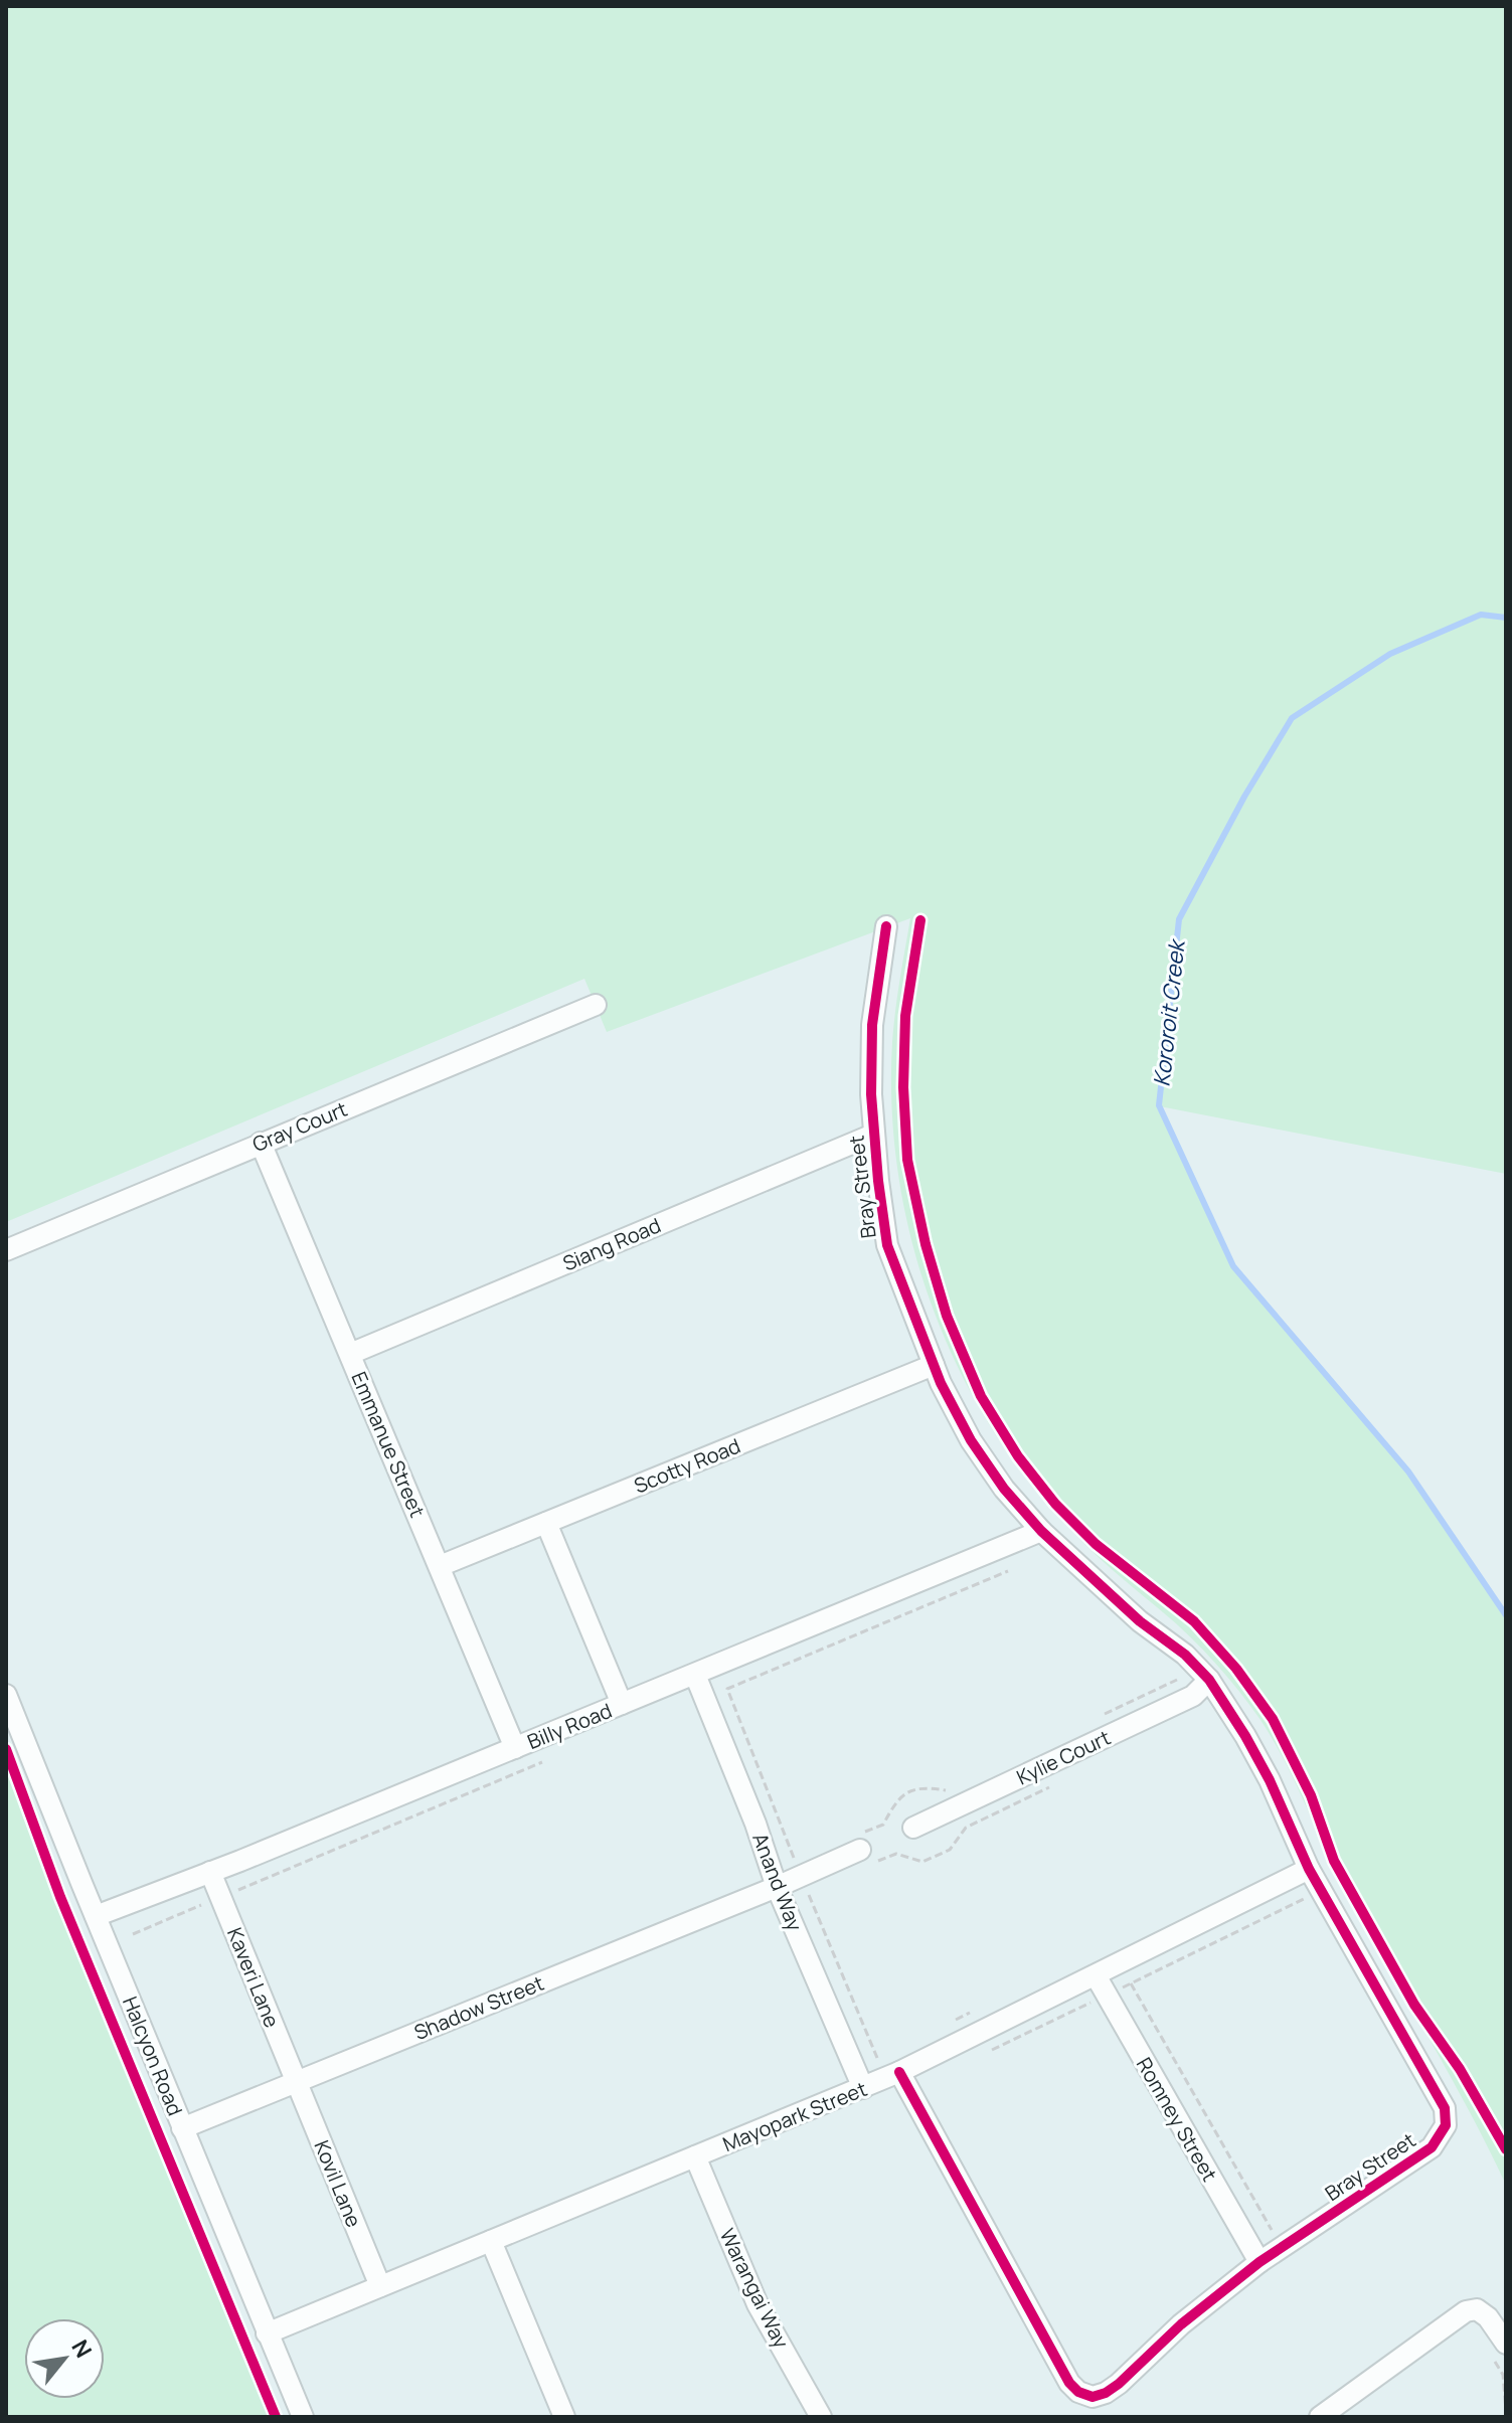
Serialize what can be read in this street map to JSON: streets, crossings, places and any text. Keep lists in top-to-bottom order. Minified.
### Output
{"streets":{"street":["Gray Court","Bray Street","Siang Road","Emmanue Street","Scotty Road","Billy Road","Kylie Court","Anand Way","Kaveri Lane","Shadow Street","Halcyon Road","Mayopark Street","Romney Street","Kovil Lane","Warangai Way"]},"crossings":[["Gray Court","Emmanue Street"],["Bray Street","Siang Road"],["Bray Street","Scotty Road"],["Bray Street","Billy Road"],["Bray Street","Kylie Court"],["Bray Street","Mayopark Street"],["Bray Street","Romney Street"],["Siang Road","Emmanue Street"],["Emmanue Street","Scotty Road"],["Emmanue Street","Billy Road"],["Billy Road","Anand Way"],["Billy Road","Kaveri Lane"],["Billy Road","Halcyon Road"],["Anand Way","Shadow Street"],["Anand Way","Mayopark Street"],["Kaveri Lane","Shadow Street"],["Kaveri Lane","Kovil Lane"],["Shadow Street","Halcyon Road"],["Shadow Street","Kovil Lane"],["Halcyon Road","Mayopark Street"],["Mayopark Street","Romney Street"],["Mayopark Street","Kovil Lane"],["Mayopark Street","Warangai Way"]],"water":["Kororoit Creek"],"north":"top right"}
